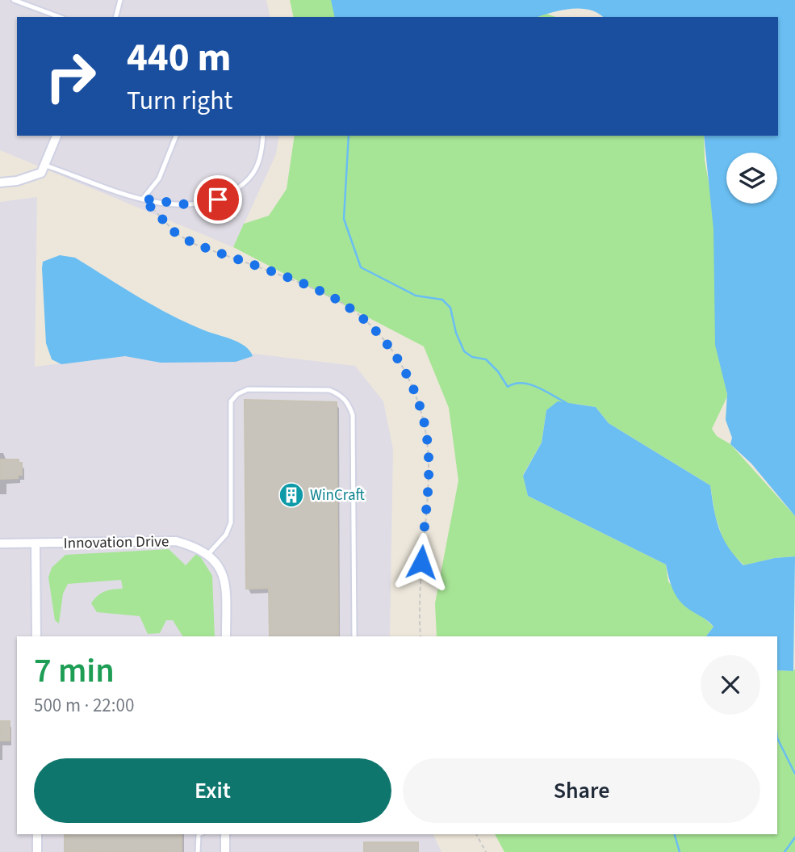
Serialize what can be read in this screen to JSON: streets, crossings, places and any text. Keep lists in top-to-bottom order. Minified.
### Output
{"streets":{"street":["Innovation Drive"]},"places":{"building":["WinCraft"]},"page":{"turn":["440 m","Turn right"],"heading":["7 min","500 m · 22:00"],"buttons":["Exit","Share"]}}
